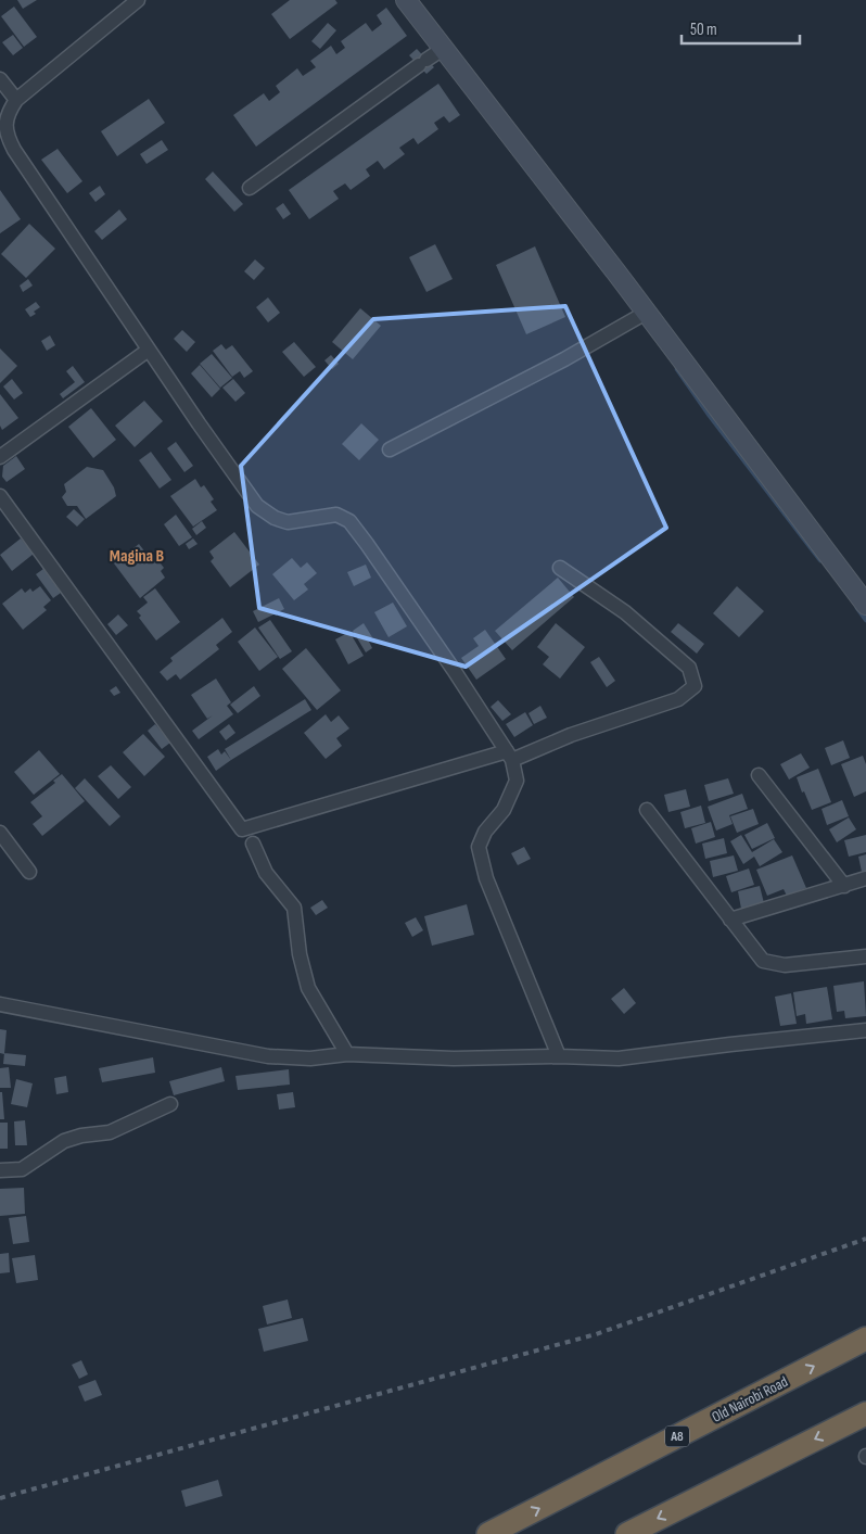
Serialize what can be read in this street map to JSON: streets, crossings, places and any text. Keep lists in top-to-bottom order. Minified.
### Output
{"streets":{"highway":["Old Nairobi Road","A8"]},"districts":["Magina B"],"scale_bar":"50 m"}
